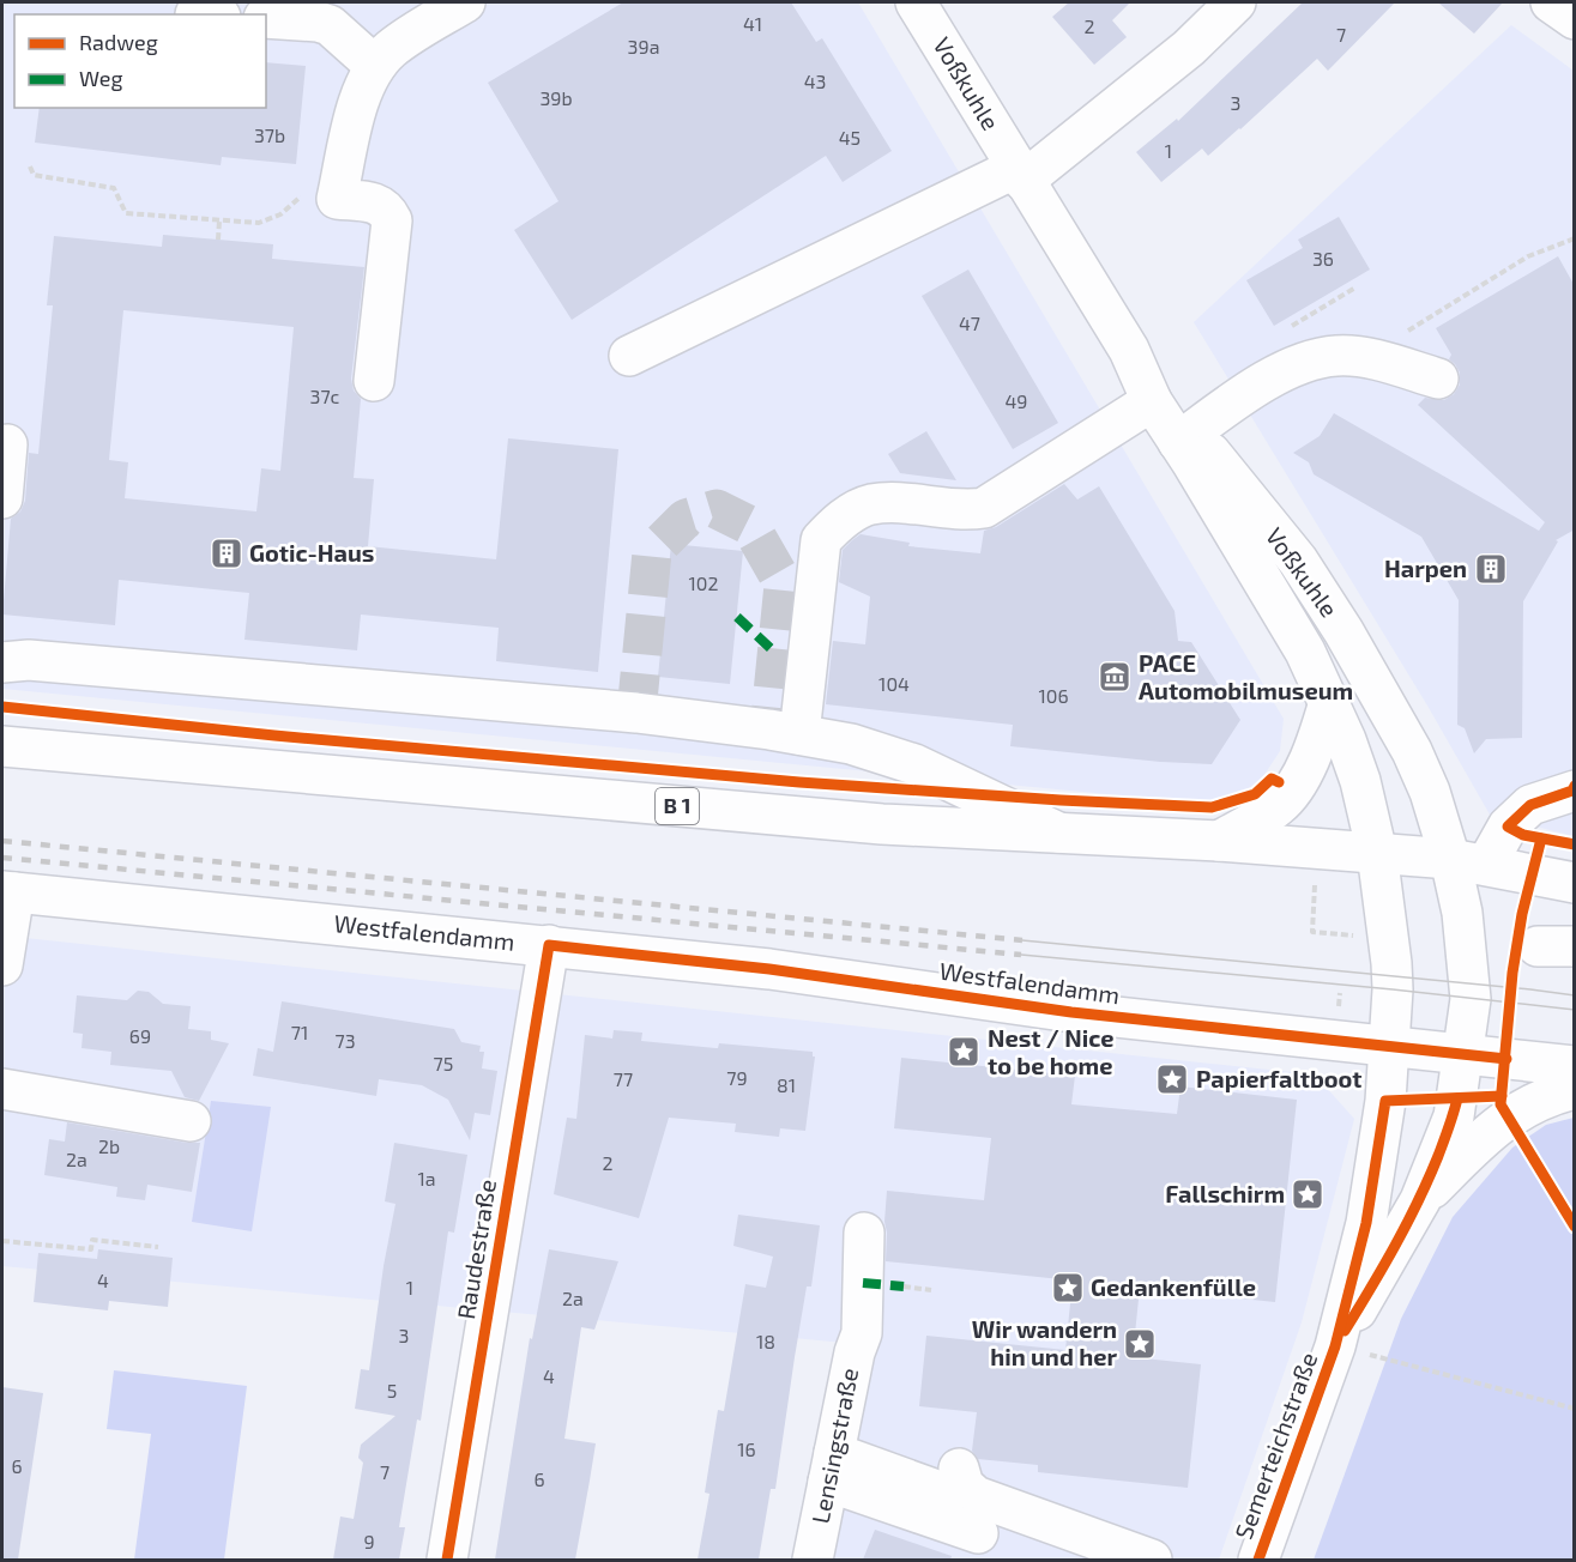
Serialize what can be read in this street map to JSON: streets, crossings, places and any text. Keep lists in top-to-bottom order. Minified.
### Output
{"streets":{"main road":["Voßkuhle","B 1","Westfalendamm","Raudestraße","Lensingstraße","Semerteichstraße"]},"crossings":[["Voßkuhle","B 1"],["Voßkuhle","Semerteichstraße"],["B 1","Semerteichstraße"],["Westfalendamm","Raudestraße"],["Westfalendamm","Semerteichstraße"]],"places":{"building":["Gotic-Haus","Harpen"],"museum":["PACE Automobilmuseum"],"place":["Nest / Nice to be home","Papierfaltboot","Fallschirm","Gedankenfülle","Wir wandern hin und her"]},"house_numbers":["41","2","7","39a","43","39b","3","37b","45","1","36","47","37c","49","102","104","106","71","69","73","75","79","77","81","2b","2a","2","1a","4","1","2a","3","18","4","5","16","6","7","6","9"],"legend":["Radweg","Weg"]}
